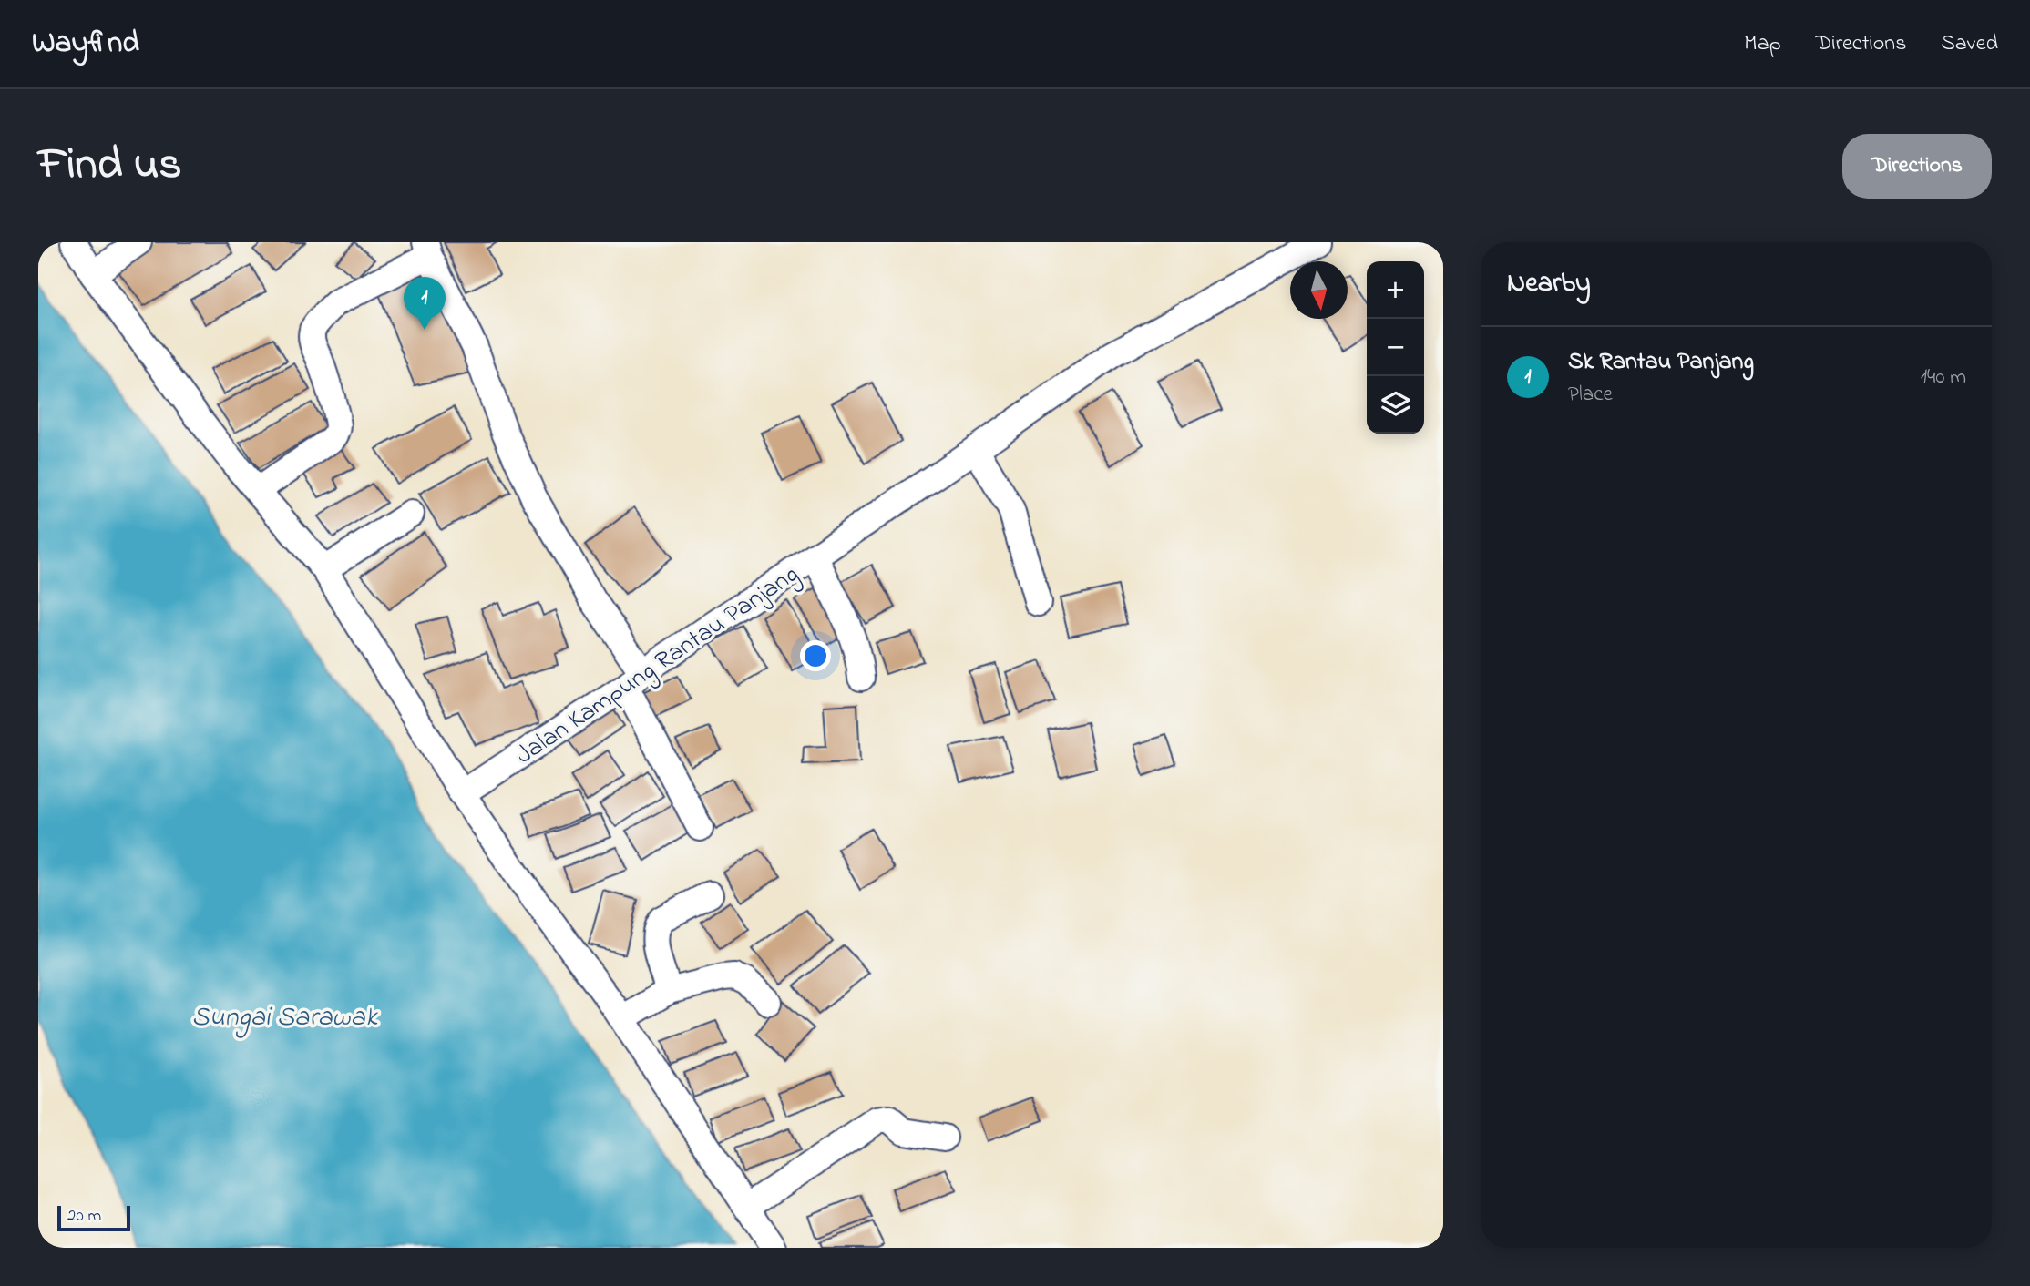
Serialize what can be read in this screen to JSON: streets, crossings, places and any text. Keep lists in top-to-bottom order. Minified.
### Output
{"streets":{"street":["Jalan Kampung Rantau Panjang"]},"water":["Sungai Sarawak"],"scale_bar":"20 m","north":"bottom","page":{"header":"Wayfind","nav":["Map","Directions","Saved"],"title":"Find us","buttons":"Directions","heading":"Nearby","map_buttons":["+","−"],"pins":"1","list":[{"mark":"1","name":"Sk Rantau Panjang","note":"Place","value":"140 m"}],"scale":"20 m"}}
